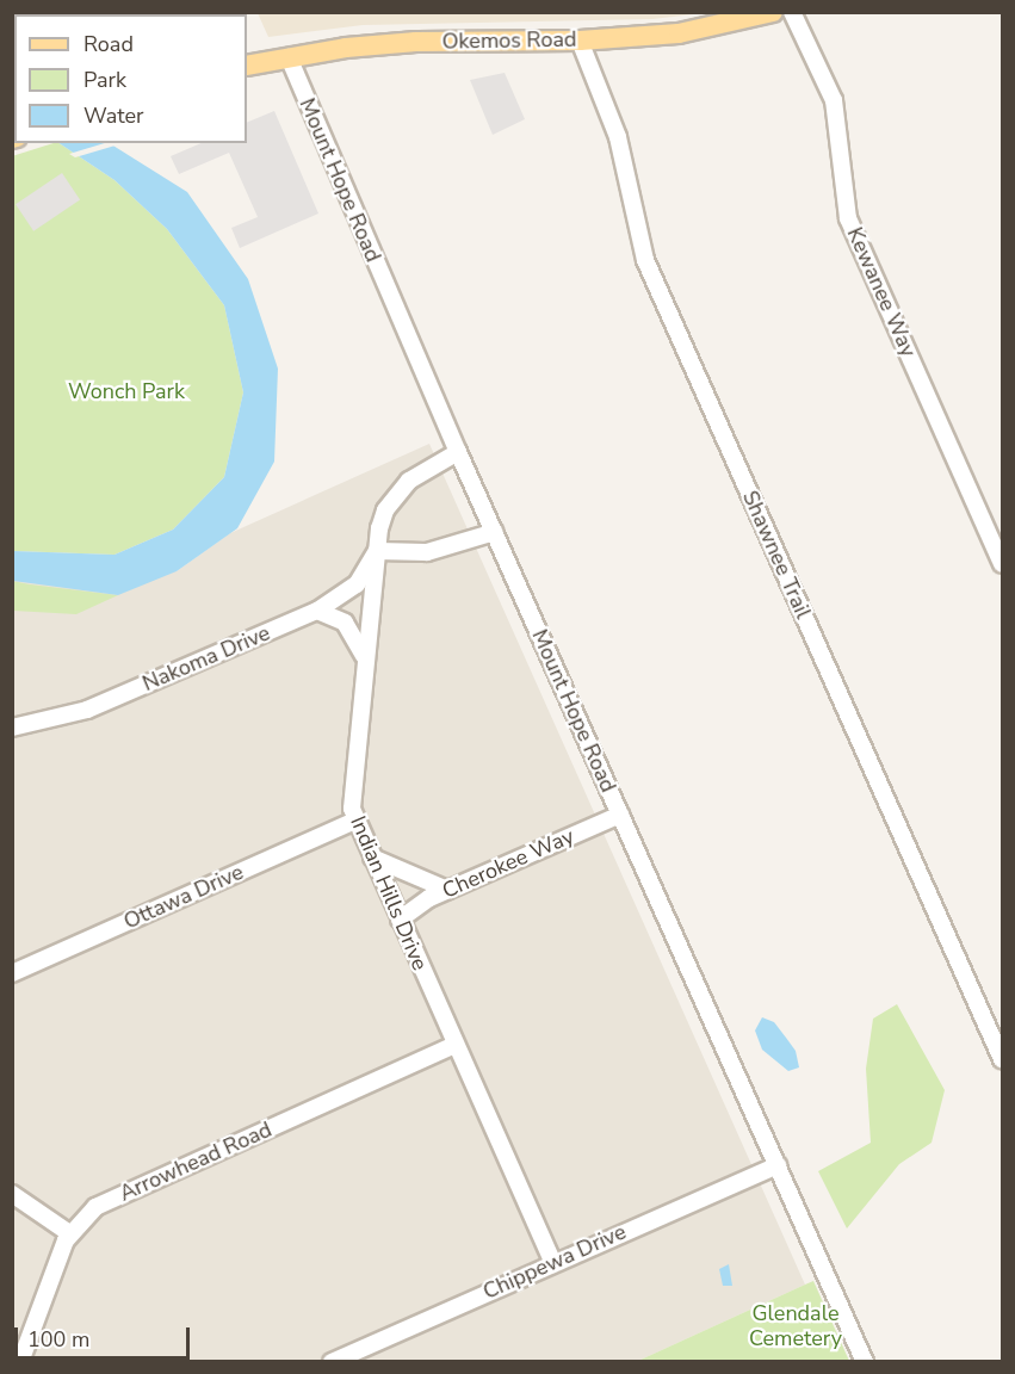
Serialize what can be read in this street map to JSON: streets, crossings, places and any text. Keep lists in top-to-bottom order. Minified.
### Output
{"streets":{"main road":["Okemos Road"],"street":["Mount Hope Road","Kewanee Way","Shawnee Trail","Nakoma Drive","Cherokee Way","Indian Hills Drive","Ottawa Drive","Arrowhead Road","Chippewa Drive"]},"crossings":[["Okemos Road","Mount Hope Road"],["Okemos Road","Shawnee Trail"],["Mount Hope Road","Cherokee Way"],["Mount Hope Road","Indian Hills Drive"],["Mount Hope Road","Chippewa Drive"],["Nakoma Drive","Indian Hills Drive"],["Cherokee Way","Indian Hills Drive"],["Indian Hills Drive","Ottawa Drive"],["Indian Hills Drive","Arrowhead Road"],["Indian Hills Drive","Chippewa Drive"]],"parks":["Wonch Park","Glendale Cemetery"],"legend":["Road","Park","Water"],"scale_bar":"100 m"}
